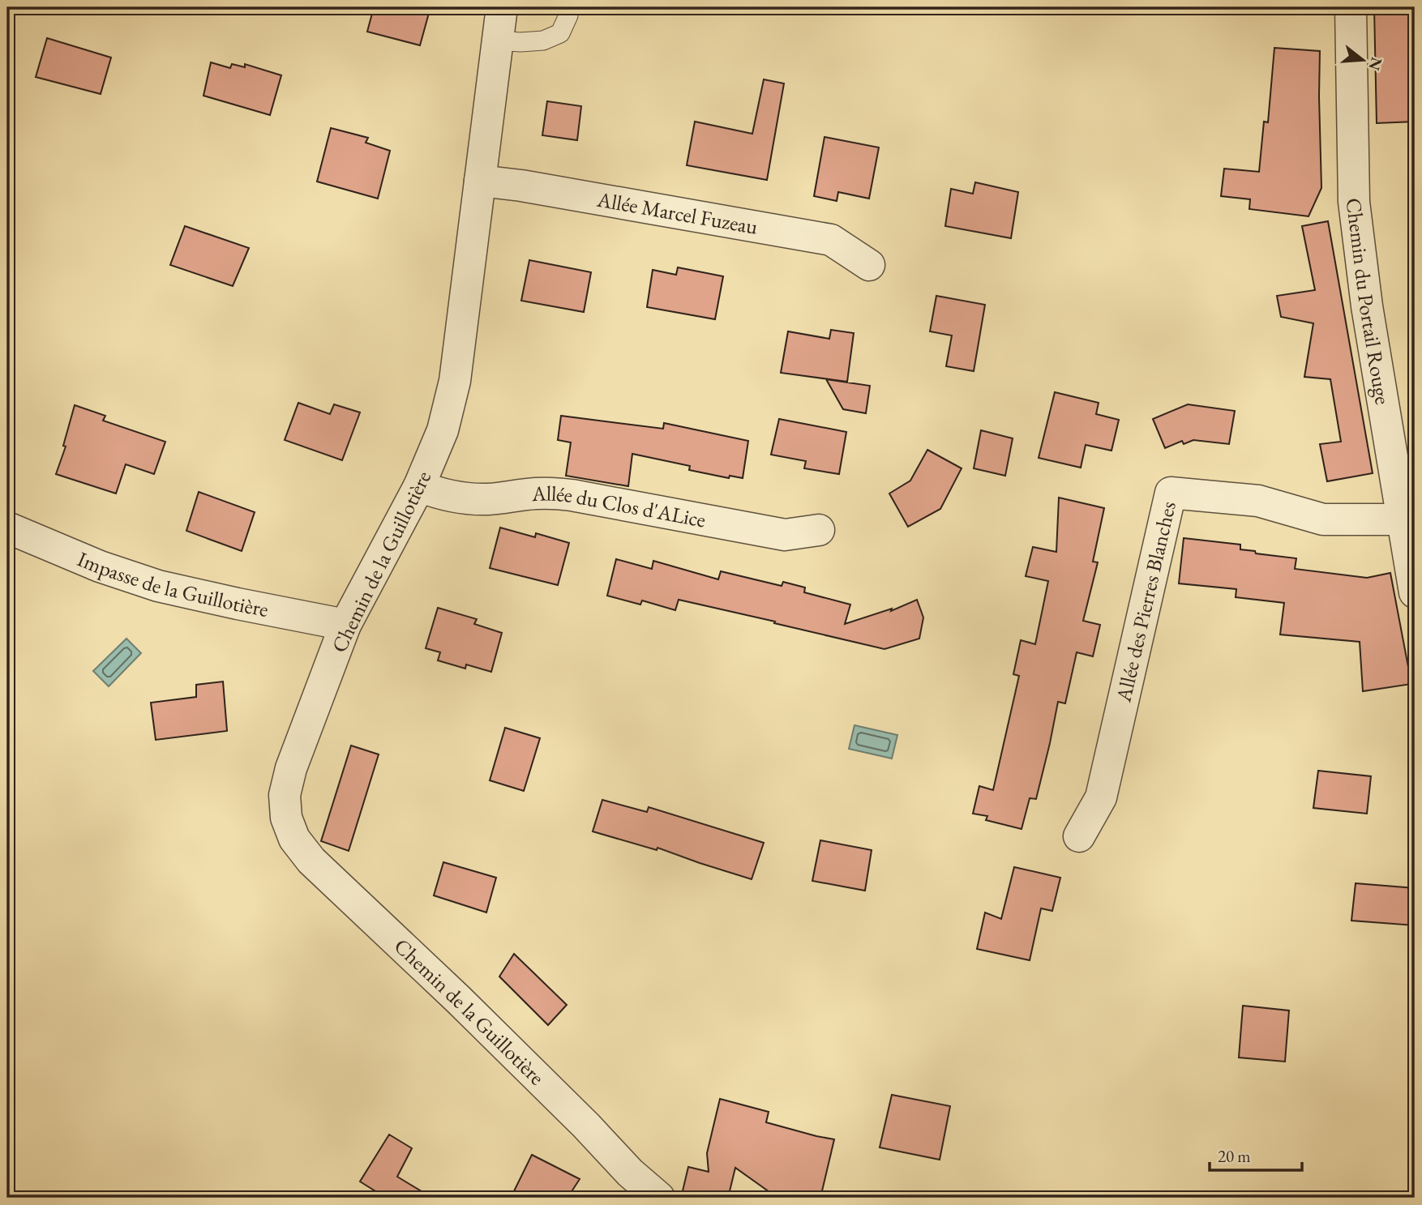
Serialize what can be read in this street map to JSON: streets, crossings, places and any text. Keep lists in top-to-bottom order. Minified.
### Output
{"streets":{"street":["Allée Marcel Fuzeau","Chemin du Portail Rouge","Allée du Clos d'ALice","Chemin de la Guillotière","Impasse de la Guillotière","Allée des Pierres Blanches"]},"crossings":[["Allée Marcel Fuzeau","Chemin de la Guillotière"],["Chemin du Portail Rouge","Allée des Pierres Blanches"],["Allée du Clos d'ALice","Chemin de la Guillotière"],["Chemin de la Guillotière","Impasse de la Guillotière"]],"scale_bar":"20 m","north":"right"}
